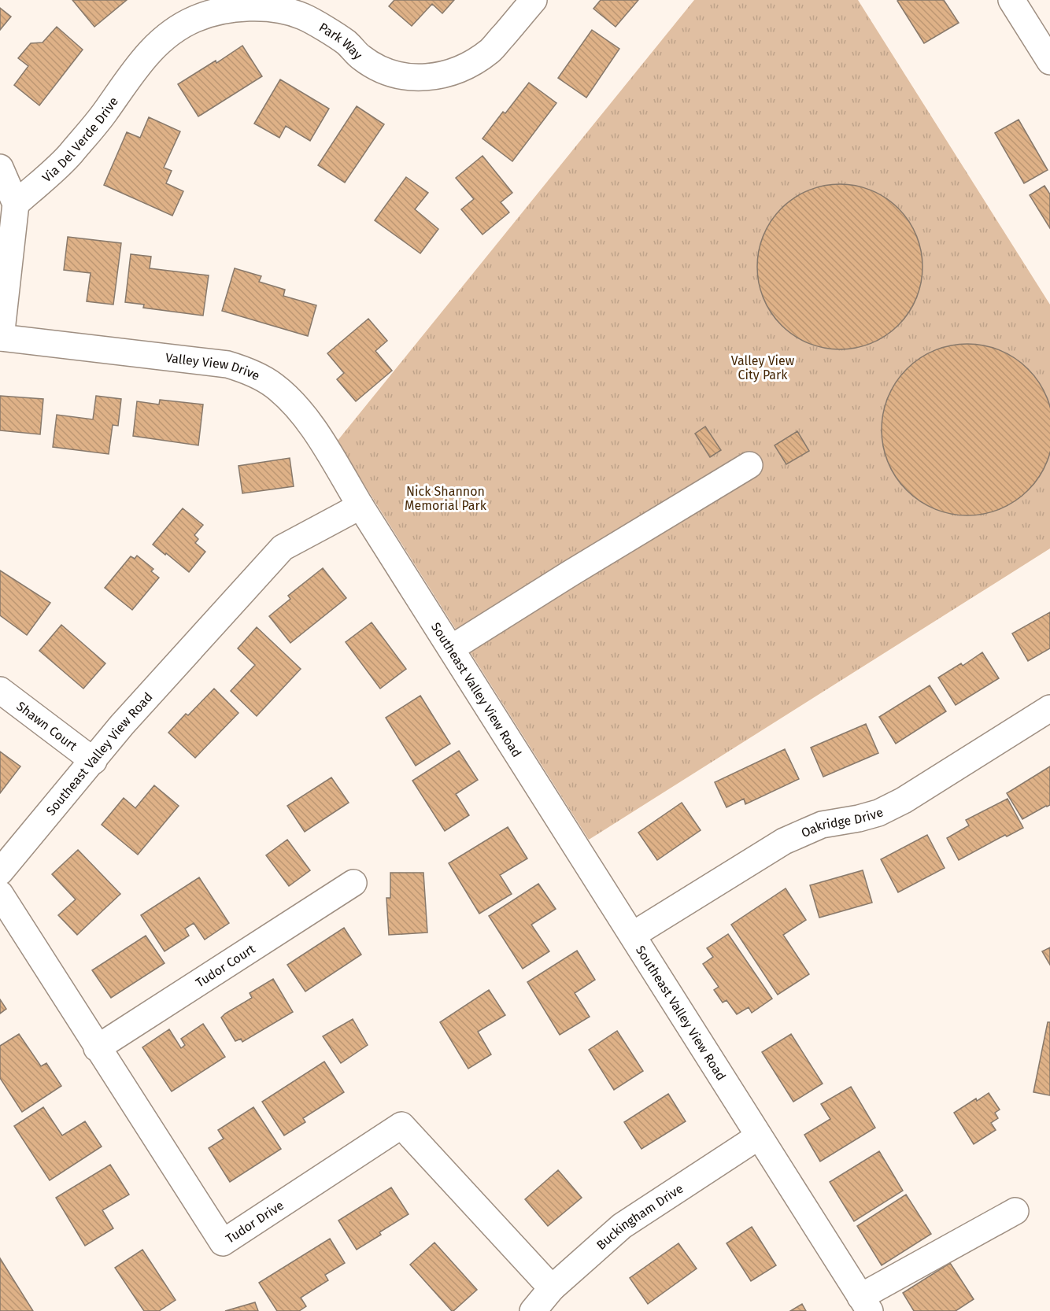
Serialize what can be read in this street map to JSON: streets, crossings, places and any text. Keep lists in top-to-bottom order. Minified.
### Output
{"streets":{"street":["Park Way","Via Del Verde Drive","Valley View Drive","Southeast Valley View Road","Shawn Court","Oakridge Drive","Tudor Court","Buckingham Drive","Tudor Drive"]},"crossings":[["Park Way","Via Del Verde Drive"],["Valley View Drive","Southeast Valley View Road"],["Southeast Valley View Road","Shawn Court"],["Southeast Valley View Road","Oakridge Drive"],["Southeast Valley View Road","Buckingham Drive"],["Tudor Court","Tudor Drive"],["Buckingham Drive","Tudor Drive"]],"parks":["Valley View City Park","Nick Shannon Memorial Park"]}
